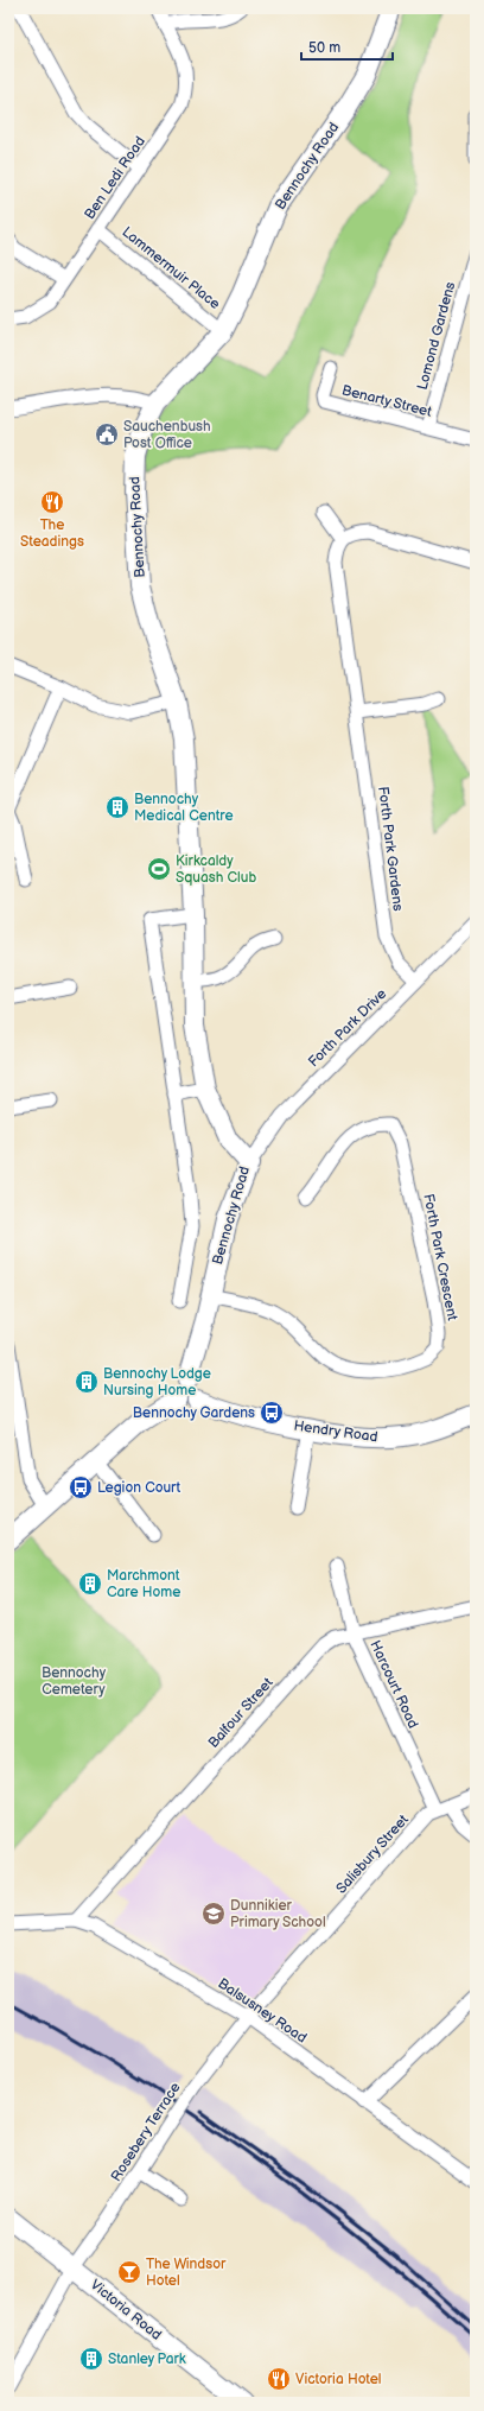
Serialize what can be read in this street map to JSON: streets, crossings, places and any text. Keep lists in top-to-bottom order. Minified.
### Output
{"streets":{"street":["Bennochy Road","Ben Ledi Road","Lammermuir Place","Lomond Gardens","Benarty Street","Forth Park Gardens","Forth Park Drive","Forth Park Crescent","Hendry Road","Harcourt Road","Balfour Street","Salisbury Street","Balsusney Road","Rosebery Terrace","Victoria Road"]},"crossings":[["Bennochy Road","Lammermuir Place"],["Bennochy Road","Forth Park Drive"],["Bennochy Road","Forth Park Crescent"],["Bennochy Road","Hendry Road"],["Ben Ledi Road","Lammermuir Place"],["Lomond Gardens","Benarty Street"],["Forth Park Gardens","Forth Park Drive"],["Harcourt Road","Balfour Street"],["Harcourt Road","Salisbury Street"],["Balfour Street","Balsusney Road"],["Salisbury Street","Balsusney Road"],["Salisbury Street","Rosebery Terrace"],["Balsusney Road","Rosebery Terrace"],["Rosebery Terrace","Victoria Road"]],"parks":["Bennochy Cemetery"],"places":{"public building":["Sauchenbush Post Office"],"restaurant":["The Steadings","Victoria Hotel"],"building":["Bennochy Medical Centre","Bennochy Lodge Nursing Home","Marchmont Care Home","Stanley Park"],"sports":["Kirkcaldy Squash Club"],"bus stop":["Bennochy Gardens","Legion Court"],"school or university":["Dunnikier Primary School"],"bar":["The Windsor Hotel"]},"scale_bar":"50 m"}
